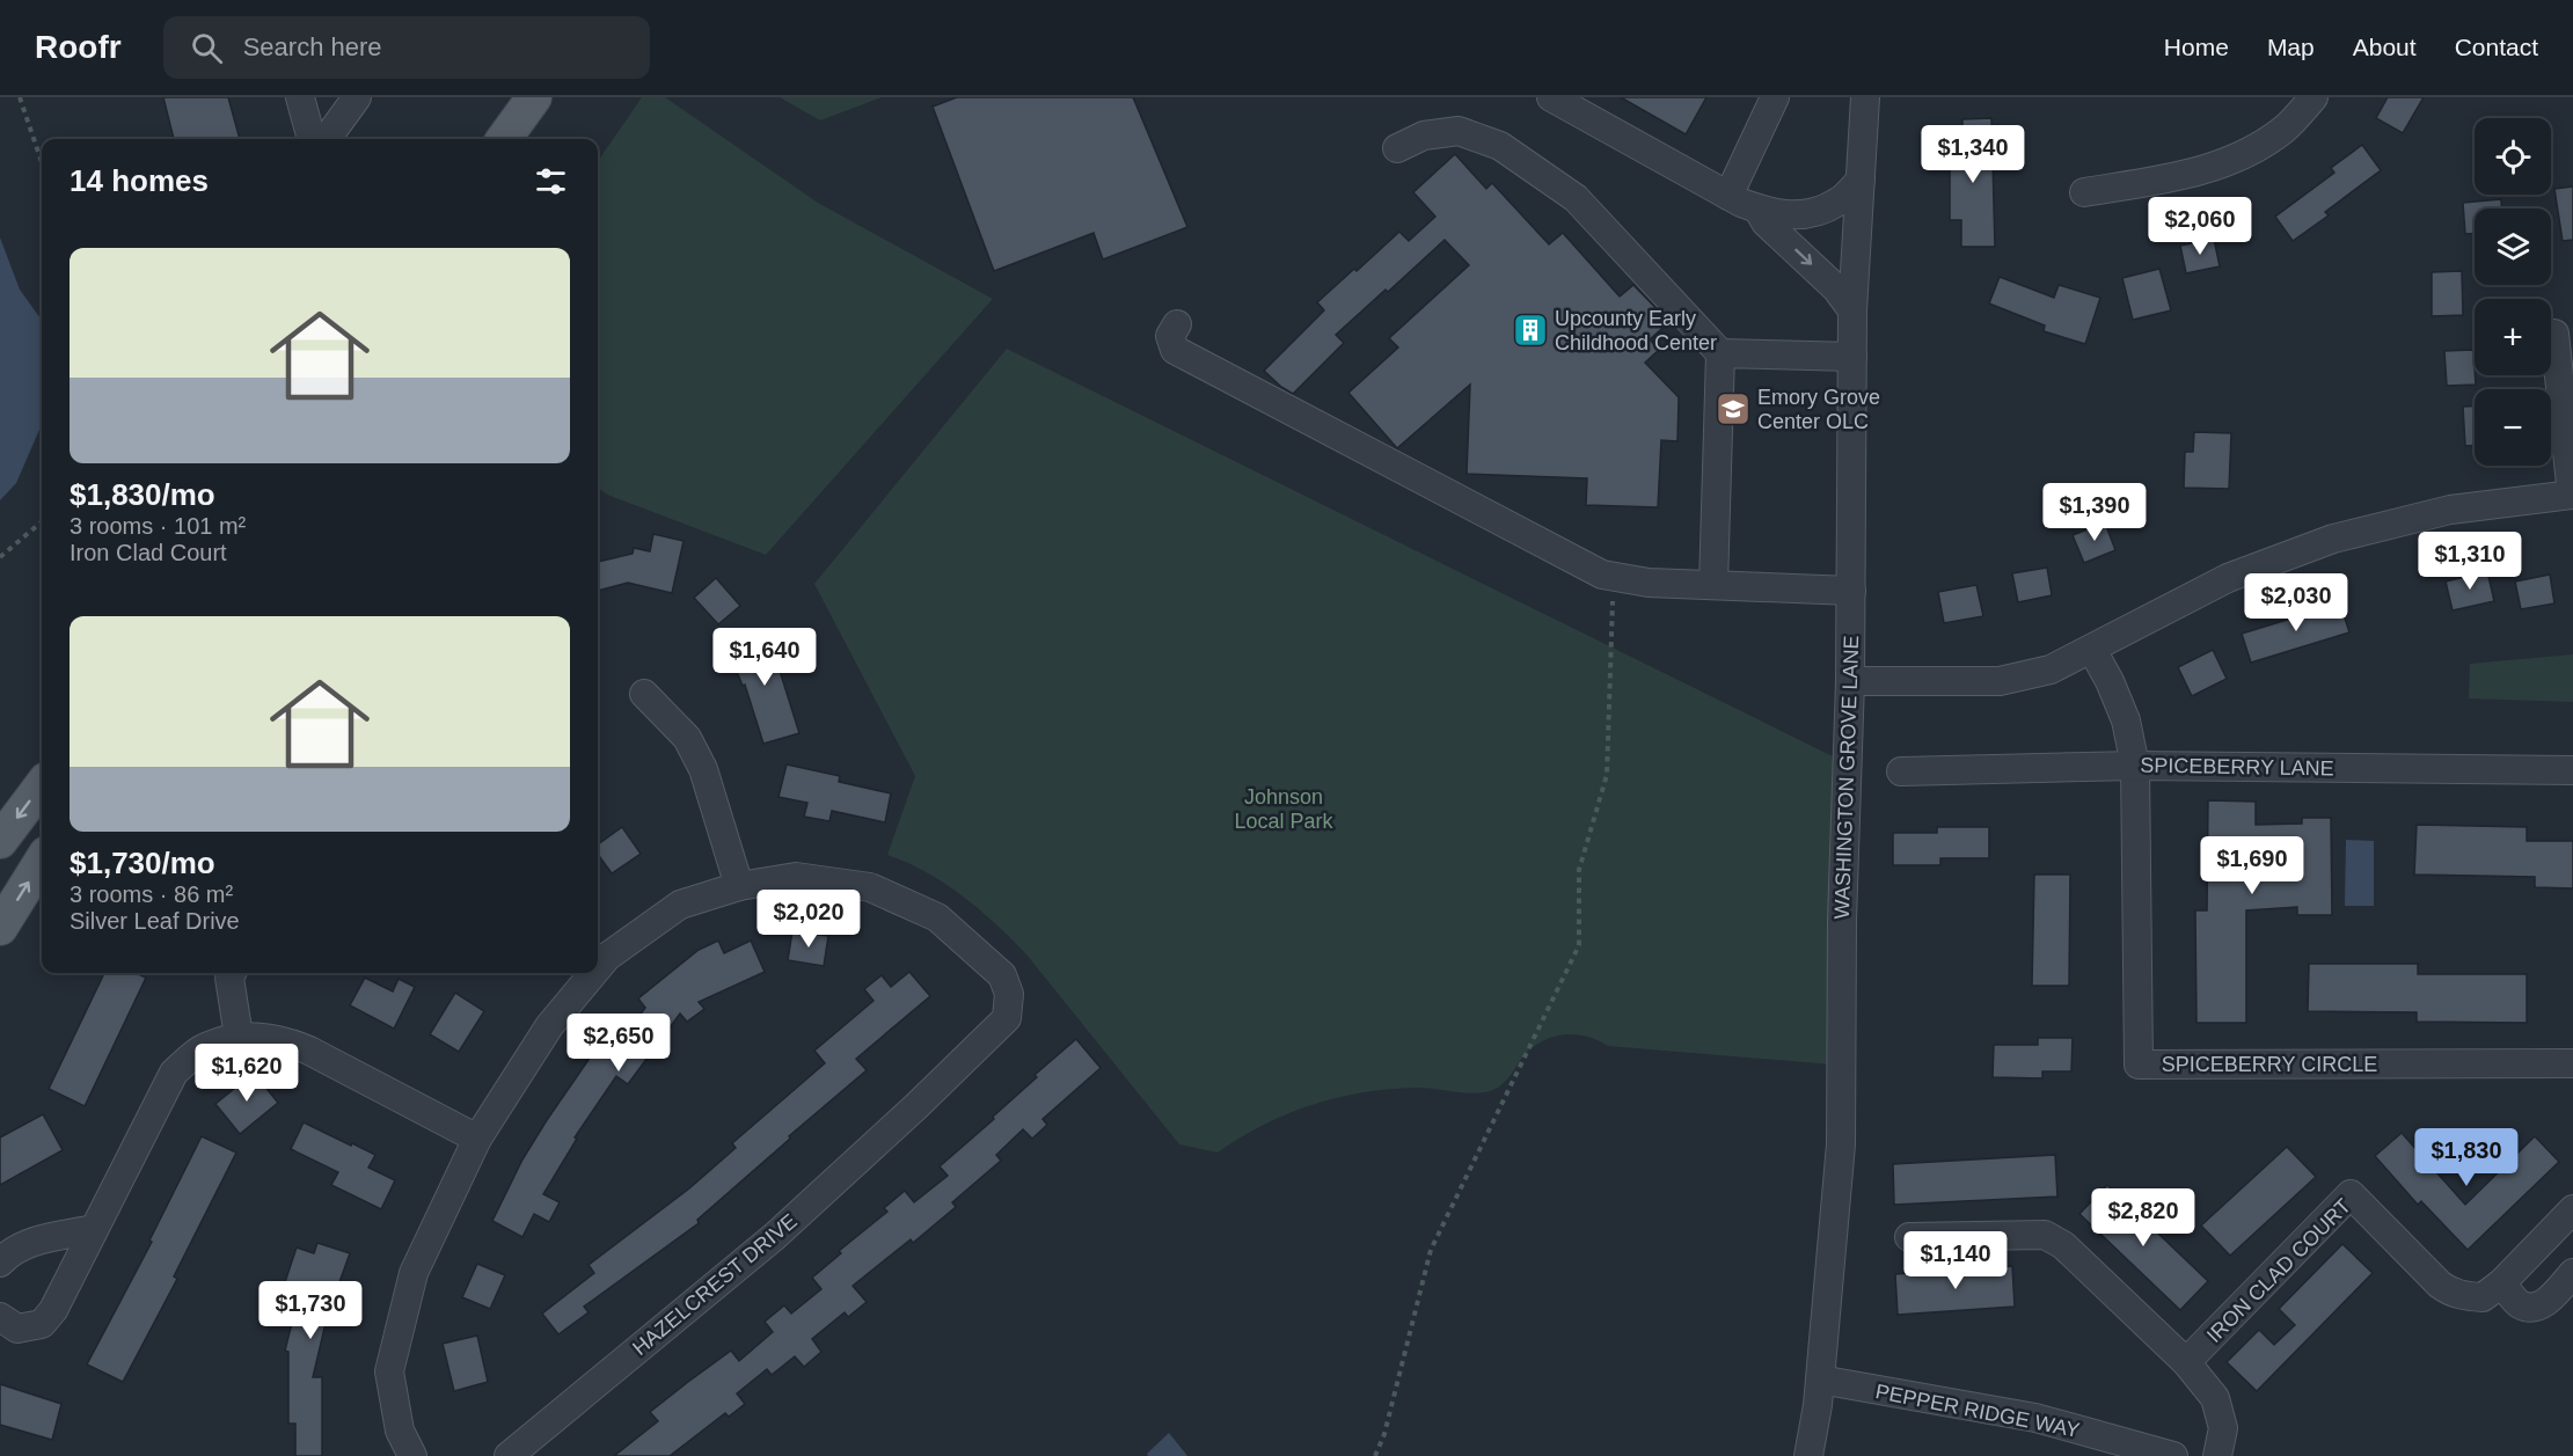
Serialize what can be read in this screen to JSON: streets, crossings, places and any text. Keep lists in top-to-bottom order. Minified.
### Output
{"streets":{"street":["SPICEBERRY LANE","WASHINGTON GROVE LANE","SPICEBERRY CIRCLE","IRON CLAD COURT","HAZELCREST DRIVE","PEPPER RIDGE WAY"]},"crossings":[["SPICEBERRY LANE","SPICEBERRY CIRCLE"],["WASHINGTON GROVE LANE","PEPPER RIDGE WAY"]],"parks":["Johnson Local Park"],"places":{"building":["Upcounty Early Childhood Center"],"school or university":["Emory Grove Center OLC"]},"page":{"header":"Roofr","search":"Search here","nav":["Home","Map","About","Contact"],"map_buttons":["+","−"],"price":["$1,340","$2,060","$1,390","$1,310","$2,030","$1,640","$1,690","$2,020","$2,650","$1,620","$1,830","$2,820","$1,140","$1,730"],"heading":"14 homes","list":[{"name":"$1,830/mo","note":"3 rooms · 101 m² · Iron Clad Court"},{"name":"$1,730/mo","note":"3 rooms · 86 m² · Silver Leaf Drive"}]}}
